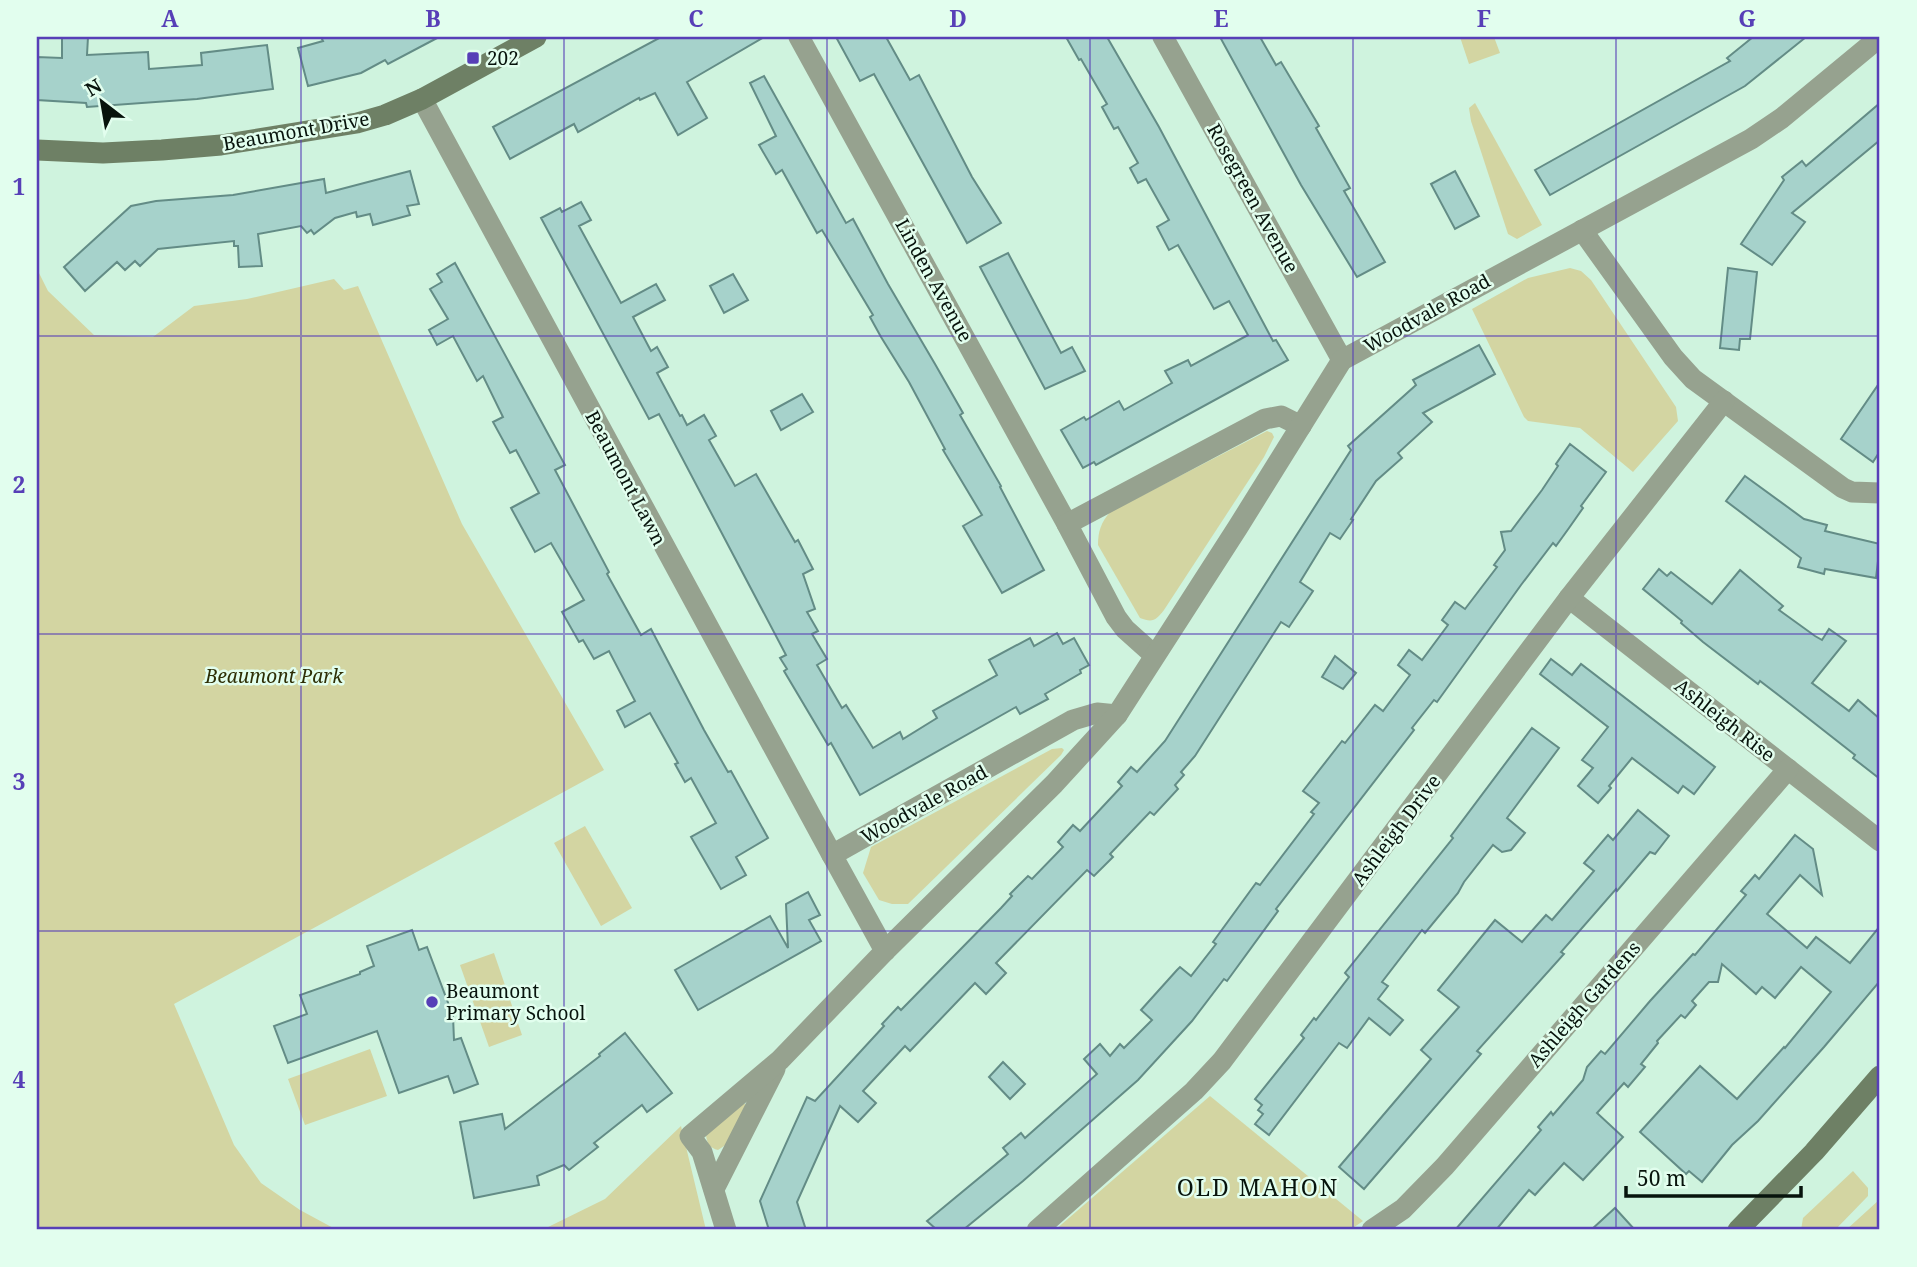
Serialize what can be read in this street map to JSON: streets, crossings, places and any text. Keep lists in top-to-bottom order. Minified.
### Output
{"streets":{"street":["Beaumont Drive","Rosegreen Avenue","Linden Avenue","Woodvale Road","Beaumont Lawn","Ashleigh Rise","Ashleigh Drive","Ashleigh Gardens"]},"crossings":[["Beaumont Drive","Beaumont Lawn"],["Rosegreen Avenue","Woodvale Road"],["Woodvale Road","Beaumont Lawn"],["Ashleigh Rise","Ashleigh Drive"],["Ashleigh Rise","Ashleigh Gardens"]],"districts":["OLD MAHON"],"parks":["Beaumont Park"],"places":{"transit":["202"],"other":["Beaumont Primary School"]},"scale_bar":"50 m","north":"top left","grid":{"columns":["A","B","C","D","E","F","G"],"rows":["1","2","3","4"]}}
